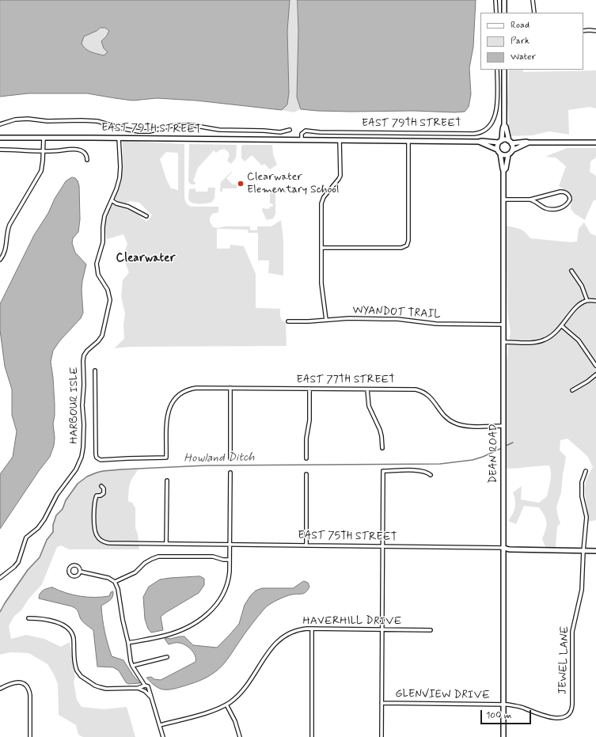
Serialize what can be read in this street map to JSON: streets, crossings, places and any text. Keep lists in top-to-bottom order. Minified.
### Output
{"streets":{"street":["EAST 79TH STREET","WYANDOT TRAIL","EAST 77TH STREET","HARBOUR ISLE","DEAN ROAD","EAST 75TH STREET","HAVERHILL DRIVE","JEWEL LANE","GLENVIEW DRIVE"]},"crossings":[["EAST 79TH STREET","HARBOUR ISLE"],["EAST 79TH STREET","DEAN ROAD"],["WYANDOT TRAIL","DEAN ROAD"],["EAST 77TH STREET","DEAN ROAD"],["DEAN ROAD","EAST 75TH STREET"],["DEAN ROAD","GLENVIEW DRIVE"],["EAST 75TH STREET","JEWEL LANE"],["JEWEL LANE","GLENVIEW DRIVE"]],"districts":["Clearwater"],"water":["Howland Ditch"],"places":["Clearwater Elementary School"],"legend":["Road","Park","Water"],"scale_bar":"100 m"}
